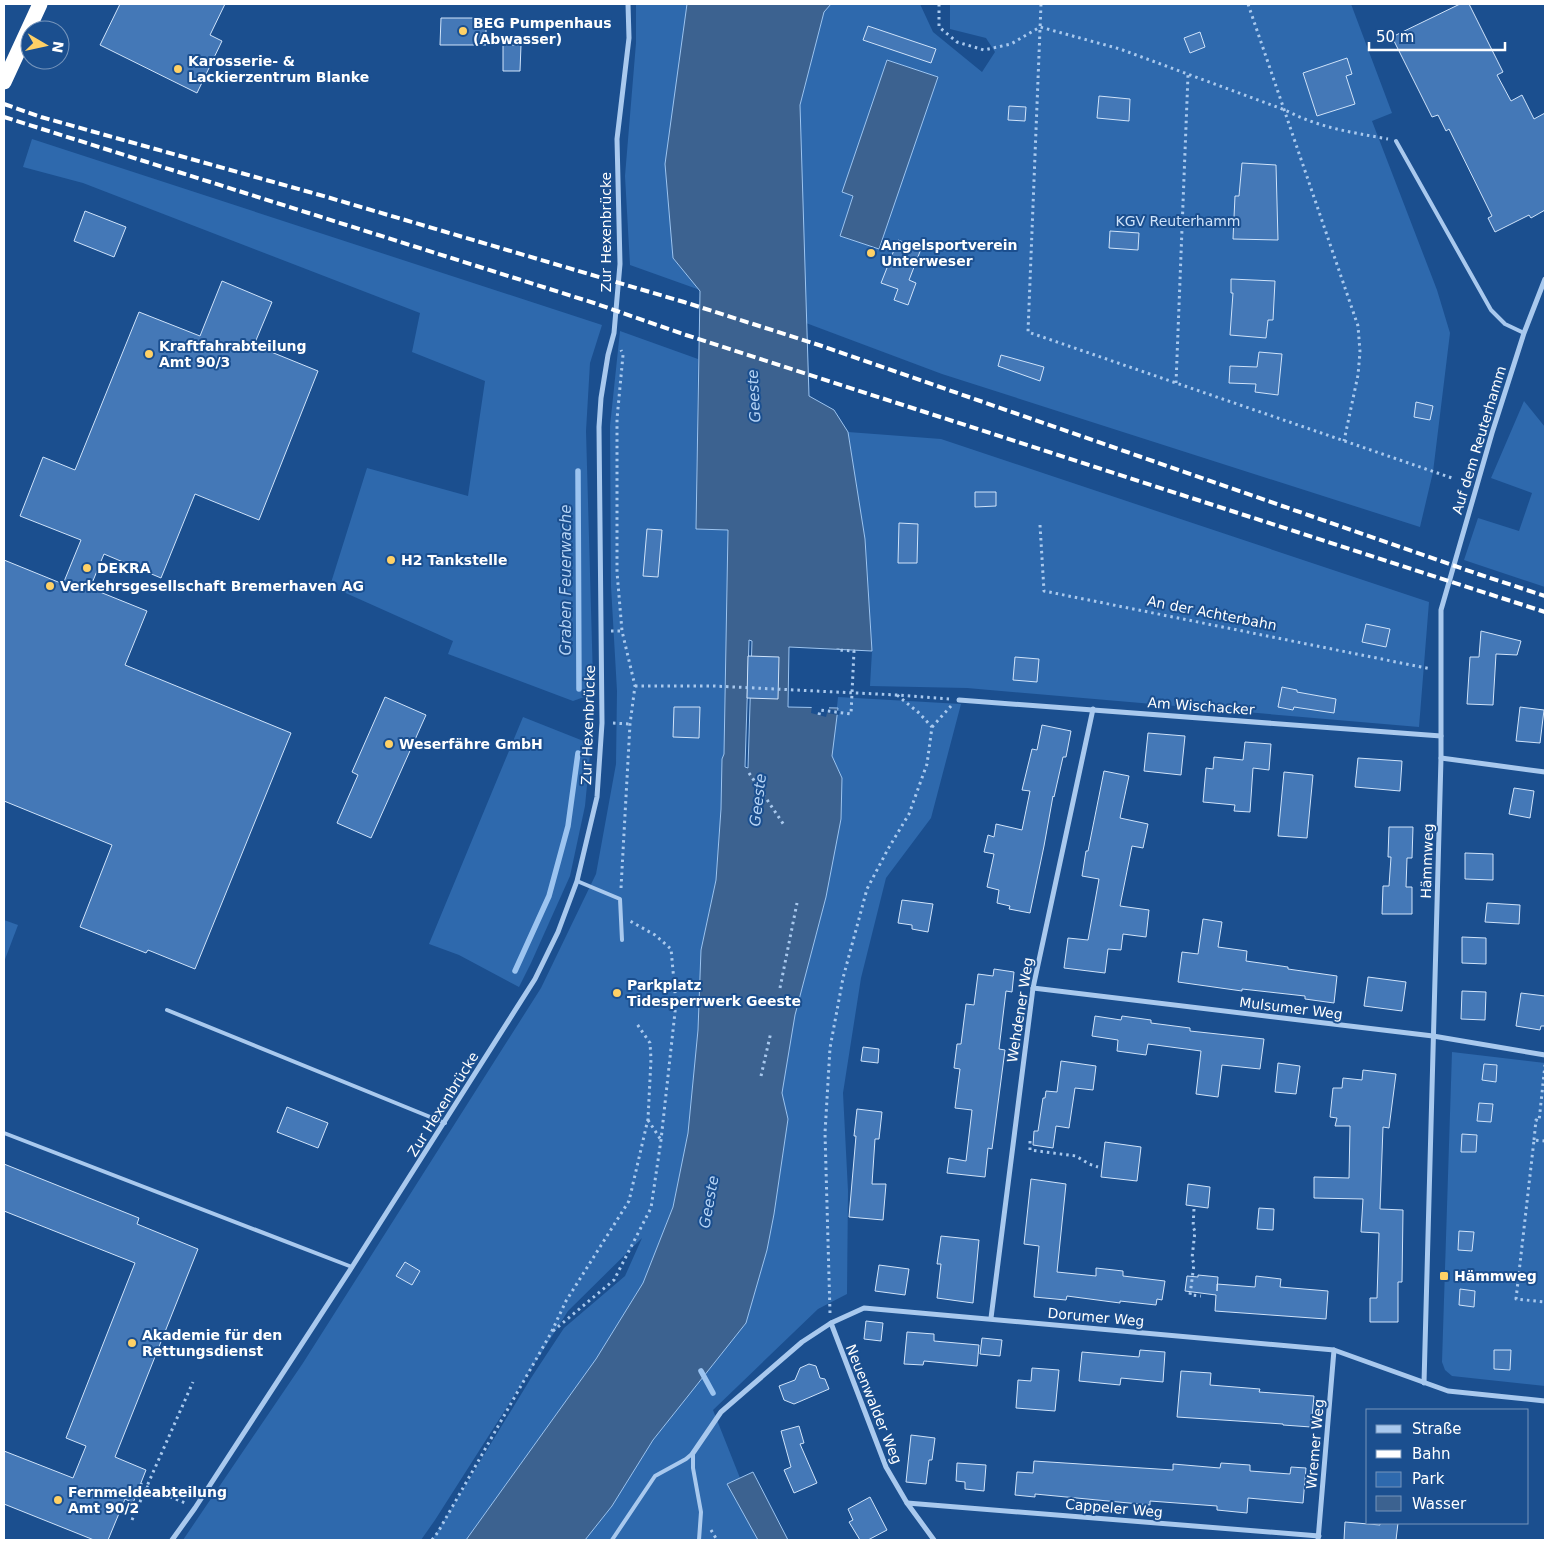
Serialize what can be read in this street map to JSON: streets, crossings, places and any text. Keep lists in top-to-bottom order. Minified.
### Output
{"streets":{"street":["Zur Hexenbrücke","Auf dem Reuterhamm","Am Wischacker","Hämmweg","Mulsumer Weg","Wehdener Weg","Dorumer Weg","Neuenwalder Weg","Wremer Weg","Cappeler Weg"],"path":["An der Achterbahn"]},"crossings":[["Auf dem Reuterhamm","Hämmweg"],["An der Achterbahn","Hämmweg"],["Am Wischacker","Hämmweg"],["Am Wischacker","Wehdener Weg"],["Hämmweg","Mulsumer Weg"],["Hämmweg","Dorumer Weg"],["Mulsumer Weg","Wehdener Weg"],["Wehdener Weg","Dorumer Weg"],["Dorumer Weg","Neuenwalder Weg"],["Dorumer Weg","Wremer Weg"],["Neuenwalder Weg","Cappeler Weg"],["Wremer Weg","Cappeler Weg"]],"water":["Geeste","Graben Feuerwache"],"parks":["KGV Reuterhamm"],"places":{"other":["BEG Pumpenhaus (Abwasser)","Karosserie- & Lackierzentrum Blanke","Angelsportverein Unterweser","Kraftfahrabteilung Amt 90/3","H2 Tankstelle","DEKRA","Verkehrsgesellschaft Bremerhaven AG","Weserfähre GmbH","Parkplatz Tidesperrwerk Geeste","Akademie für den Rettungsdienst","Fernmeldeabteilung Amt 90/2"],"transit":["Hämmweg"]},"legend":["Straße","Bahn","Park","Wasser"],"scale_bar":"50 m","north":"right"}
